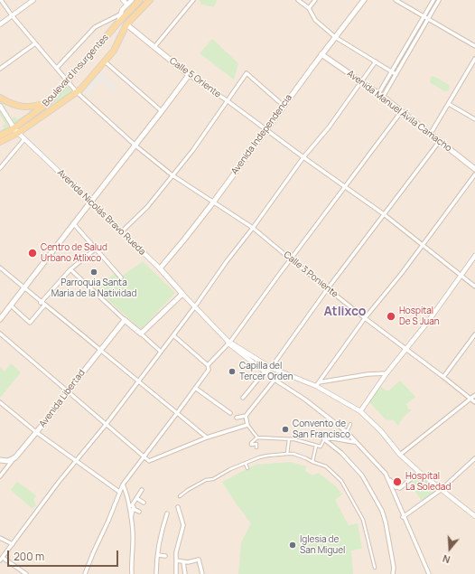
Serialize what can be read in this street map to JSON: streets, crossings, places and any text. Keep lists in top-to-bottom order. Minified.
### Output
{"streets":{"main road":["Boulevard Insurgentes","Calle 5 Oriente","Avenida Manuel Ávila Camacho","Avenida Independencia","Avenida Nicolás Bravo Rueda","Avenida Libertad"],"street":["Calle 3 Poniente"]},"crossings":[["Boulevard Insurgentes","Calle 5 Oriente"],["Boulevard Insurgentes","Avenida Nicolás Bravo Rueda"],["Boulevard Insurgentes","Calle 3 Poniente"],["Calle 5 Oriente","Avenida Independencia"],["Avenida Manuel Ávila Camacho","Avenida Independencia"],["Avenida Independencia","Avenida Nicolás Bravo Rueda"],["Avenida Independencia","Calle 3 Poniente"]],"districts":["Atlixco"],"places":["Centro de Salud Urbano Atlixco","Parroquia Santa Maria de la Natividad","Hospital De S Juan","Capilla del Tercer Orden","Convento de San Francisco","Hospital La Soledad","Iglesia de San Miguel"],"scale_bar":"200 m","north":"bottom"}
